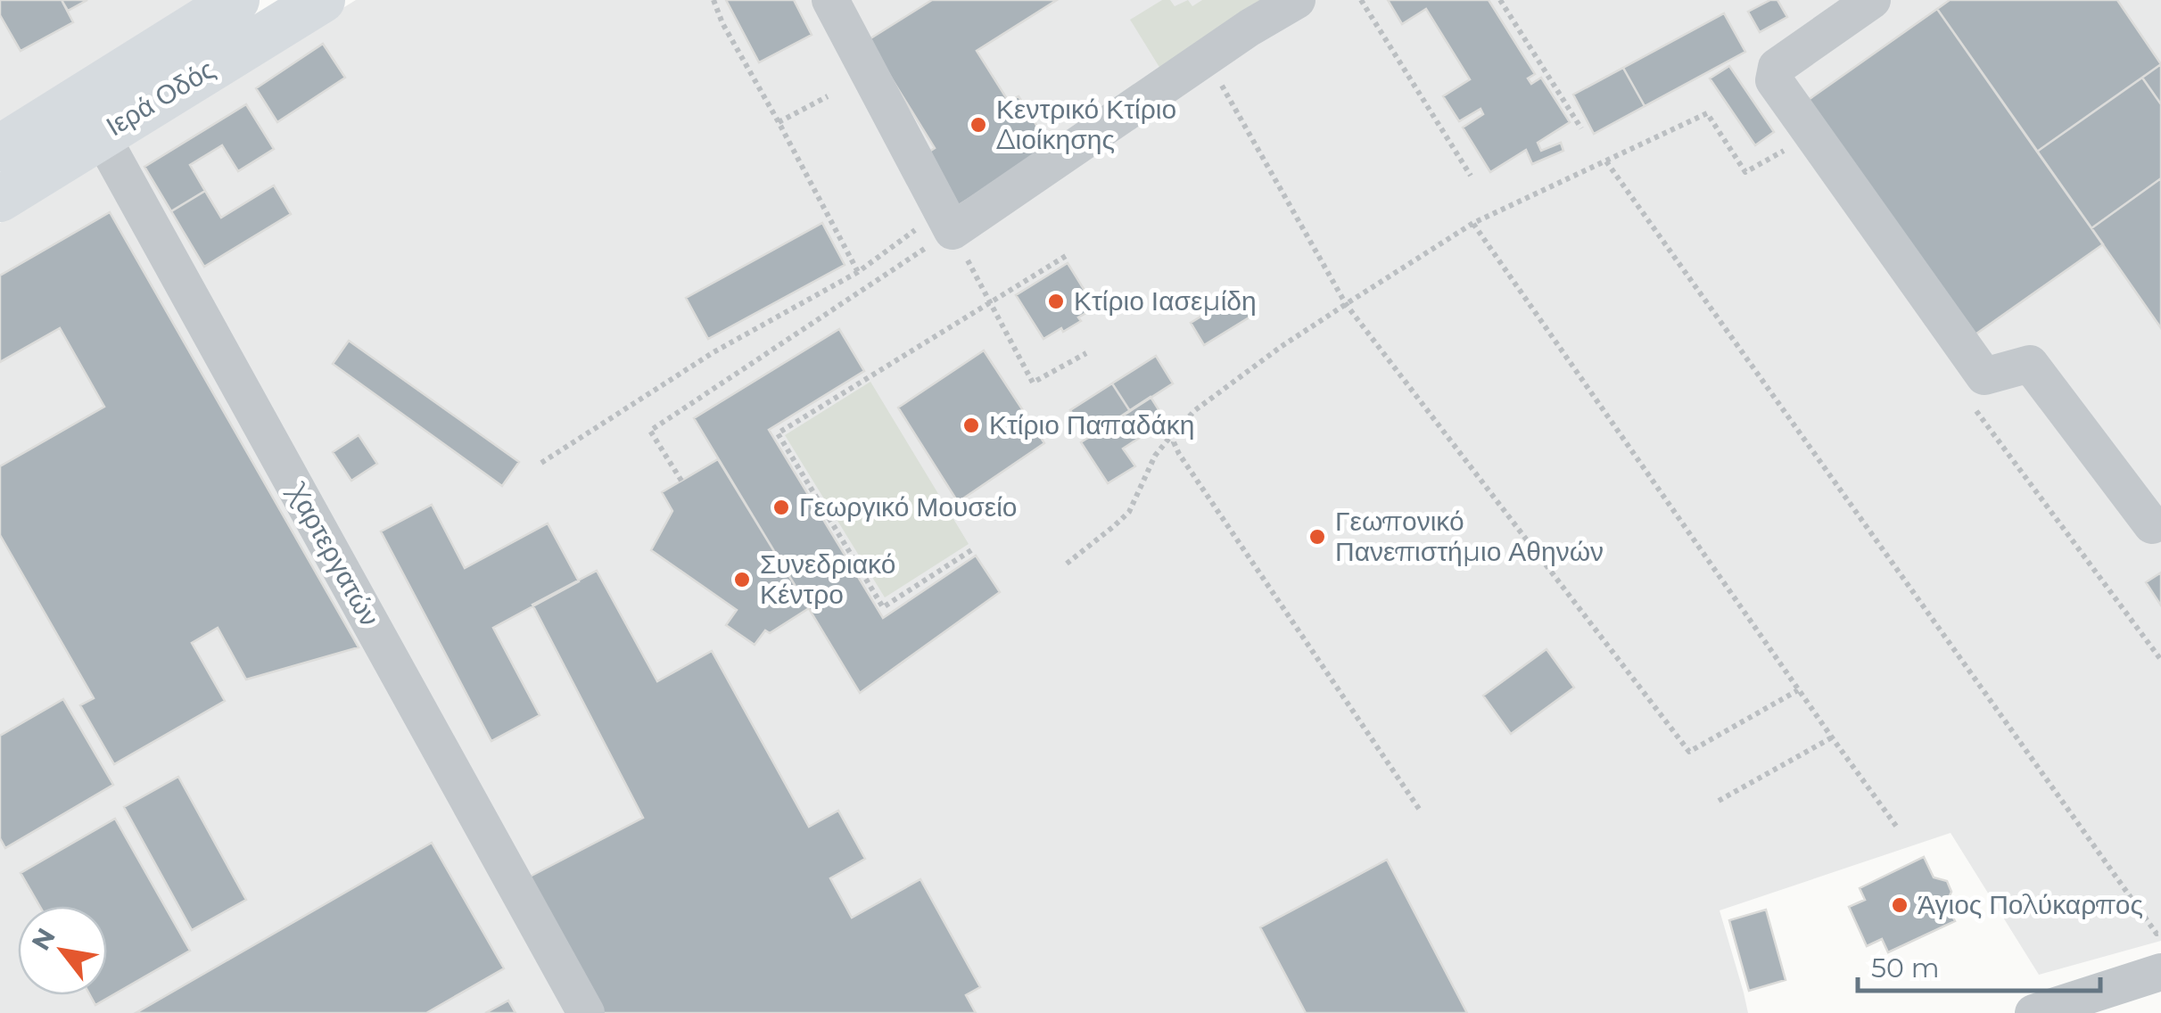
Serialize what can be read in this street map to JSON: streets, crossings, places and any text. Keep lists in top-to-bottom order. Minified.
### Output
{"streets":{"main road":["Ιερά Οδός"],"street":["Χαρτεργατών"]},"crossings":[["Ιερά Οδός","Χαρτεργατών"]],"places":["Κεντρικό Κτίριο Διοίκησης","Κτίριο Ιασεμίδη","Κτίριο Παπαδάκη","Γεωργικό Μουσείο","Γεωπονικό Πανεπιστήμιο Αθηνών","Συνεδριακό Κέντρο","Άγιος Πολύκαρπος"],"scale_bar":"50 m","north":"top left"}
